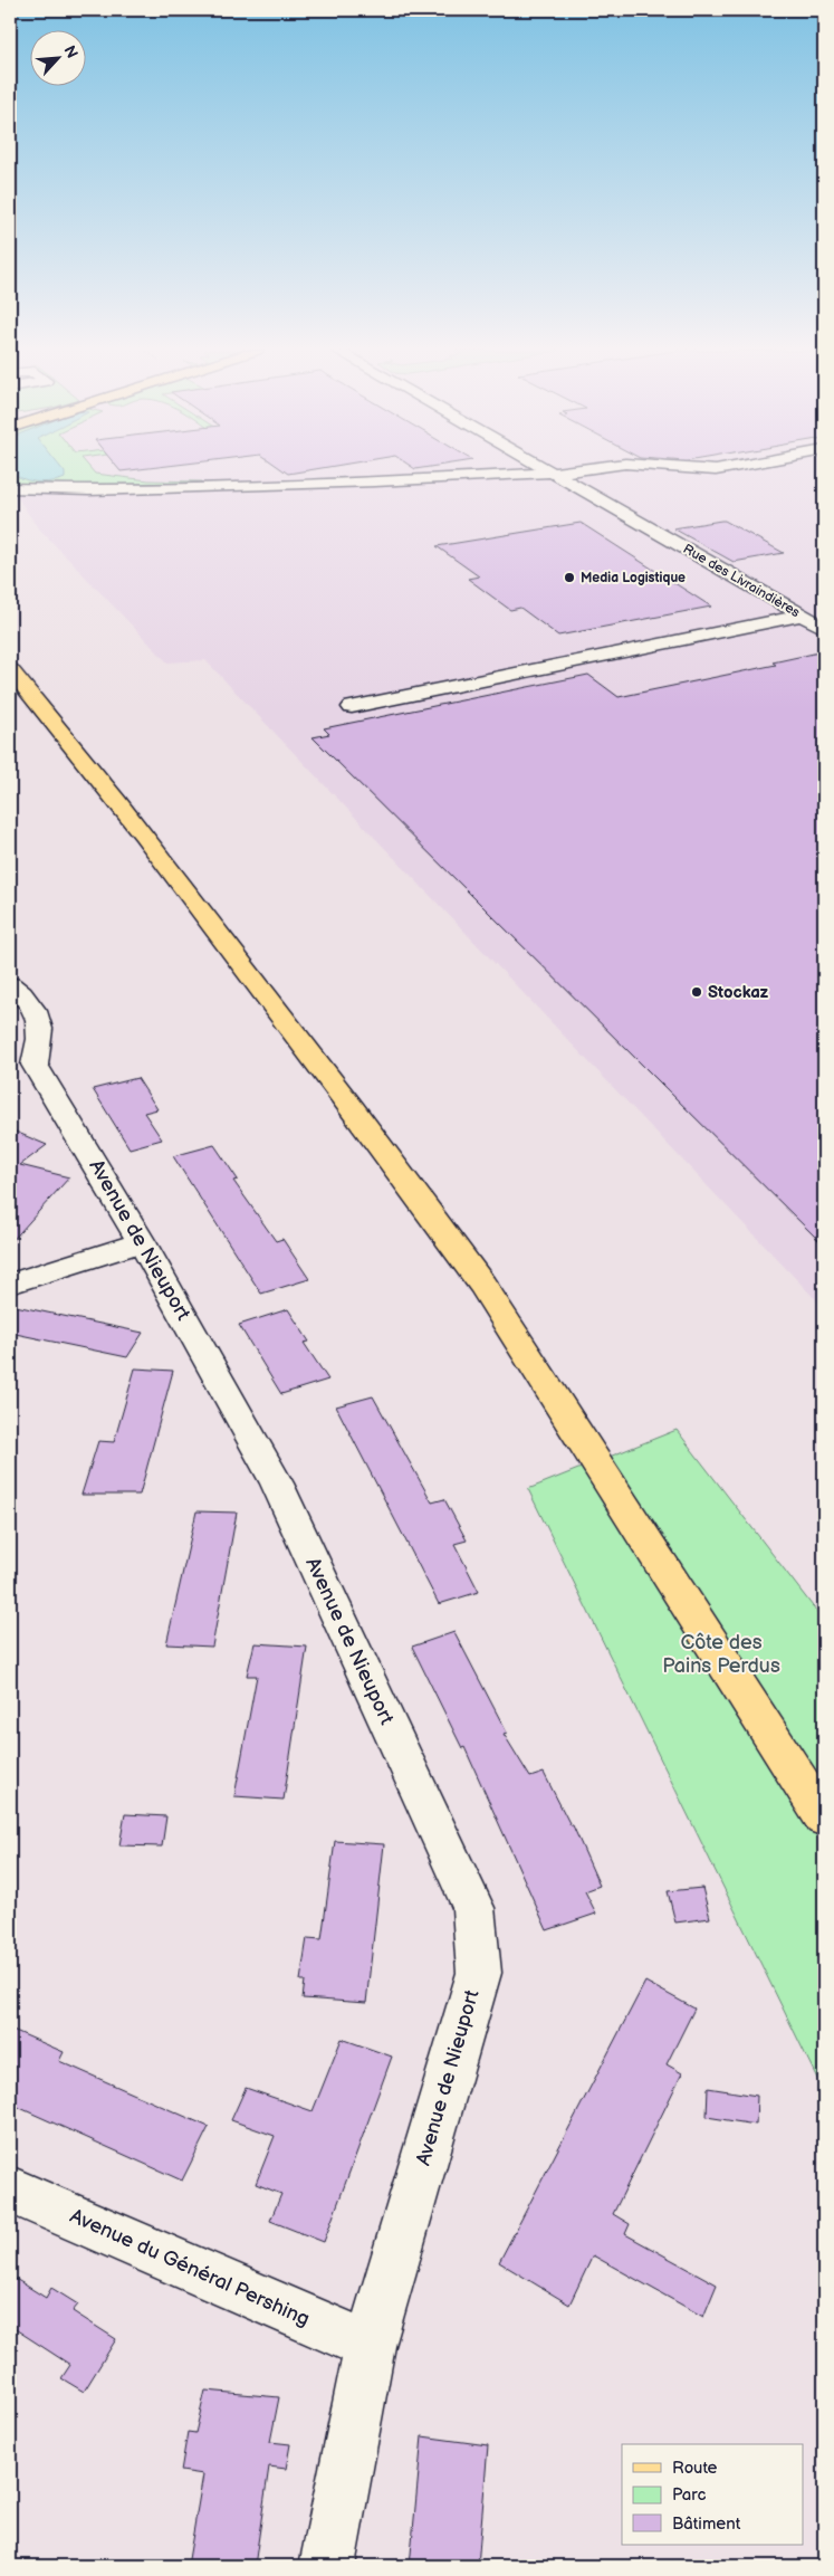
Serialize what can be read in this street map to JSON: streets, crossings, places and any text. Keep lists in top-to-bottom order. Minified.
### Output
{"streets":{"street":["Rue des Livraindières","Avenue de Nieuport","Avenue du Général Pershing"]},"crossings":[["Avenue de Nieuport","Avenue du Général Pershing"]],"parks":["Côte des Pains Perdus"],"places":["Media Logistique","Stockaz"],"legend":["Route","Parc","Bâtiment"],"north":"top right"}
